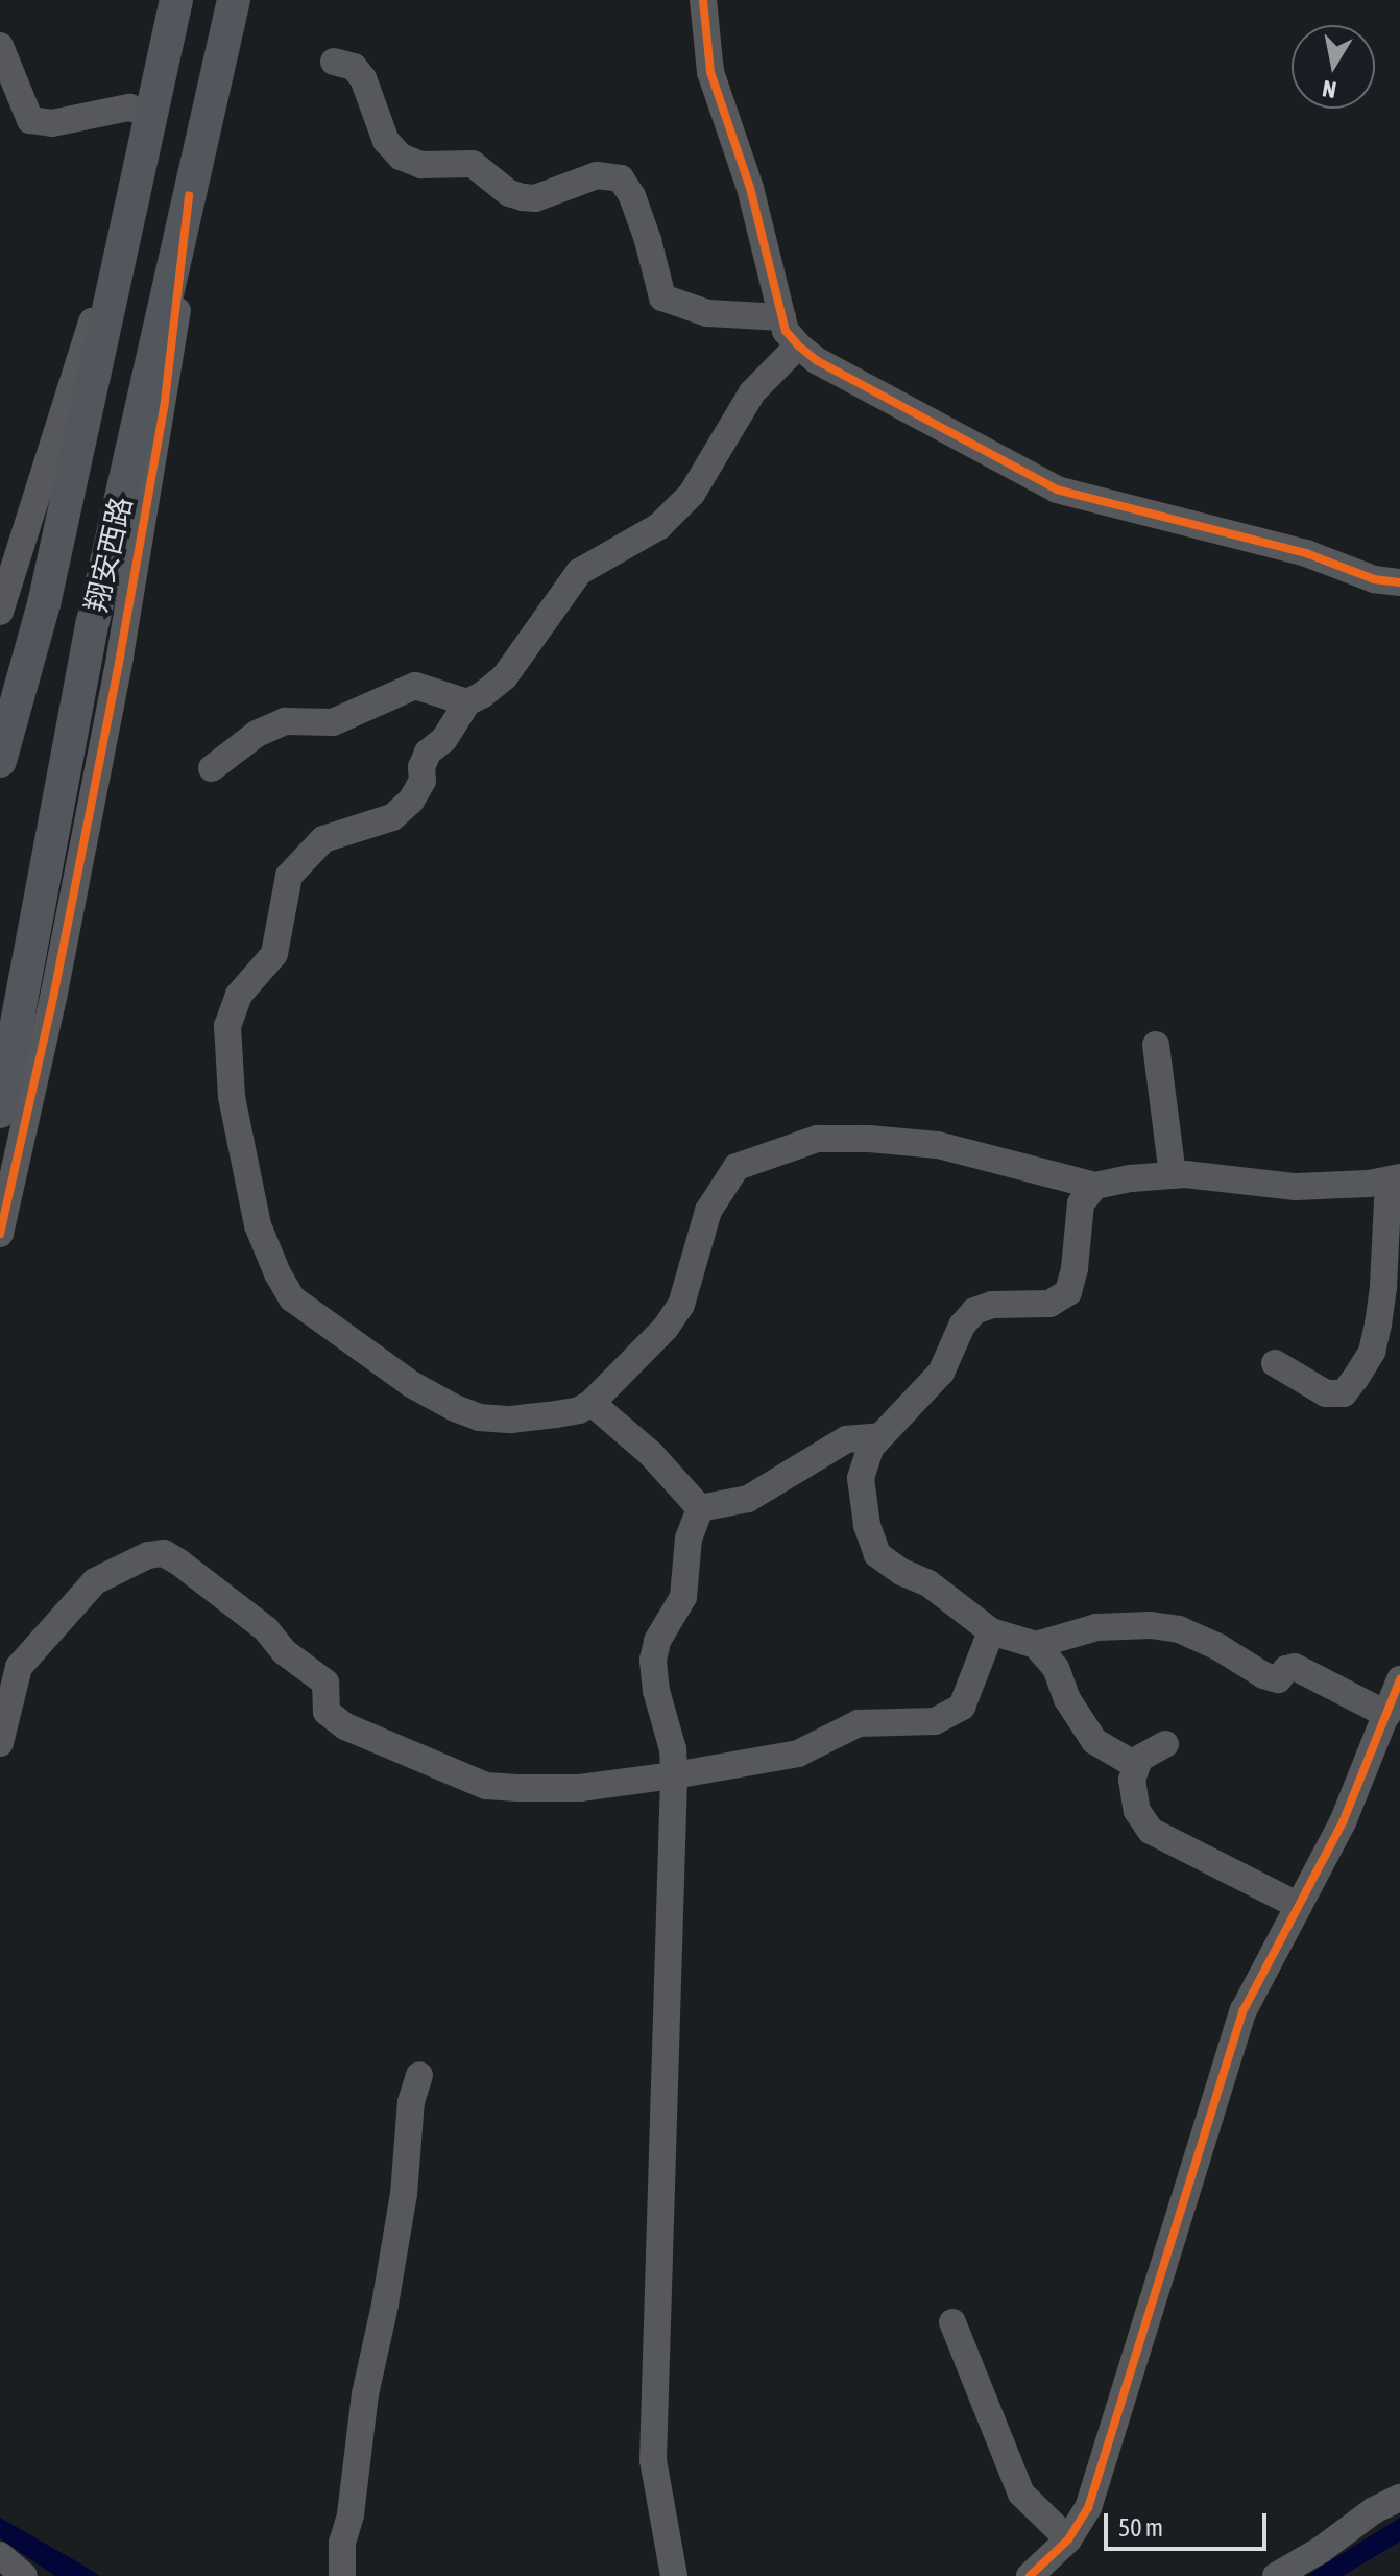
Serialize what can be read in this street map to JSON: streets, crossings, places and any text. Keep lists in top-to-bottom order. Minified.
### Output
{"streets":{"main road":["翔安西路"]},"scale_bar":"50 m","north":"bottom"}
